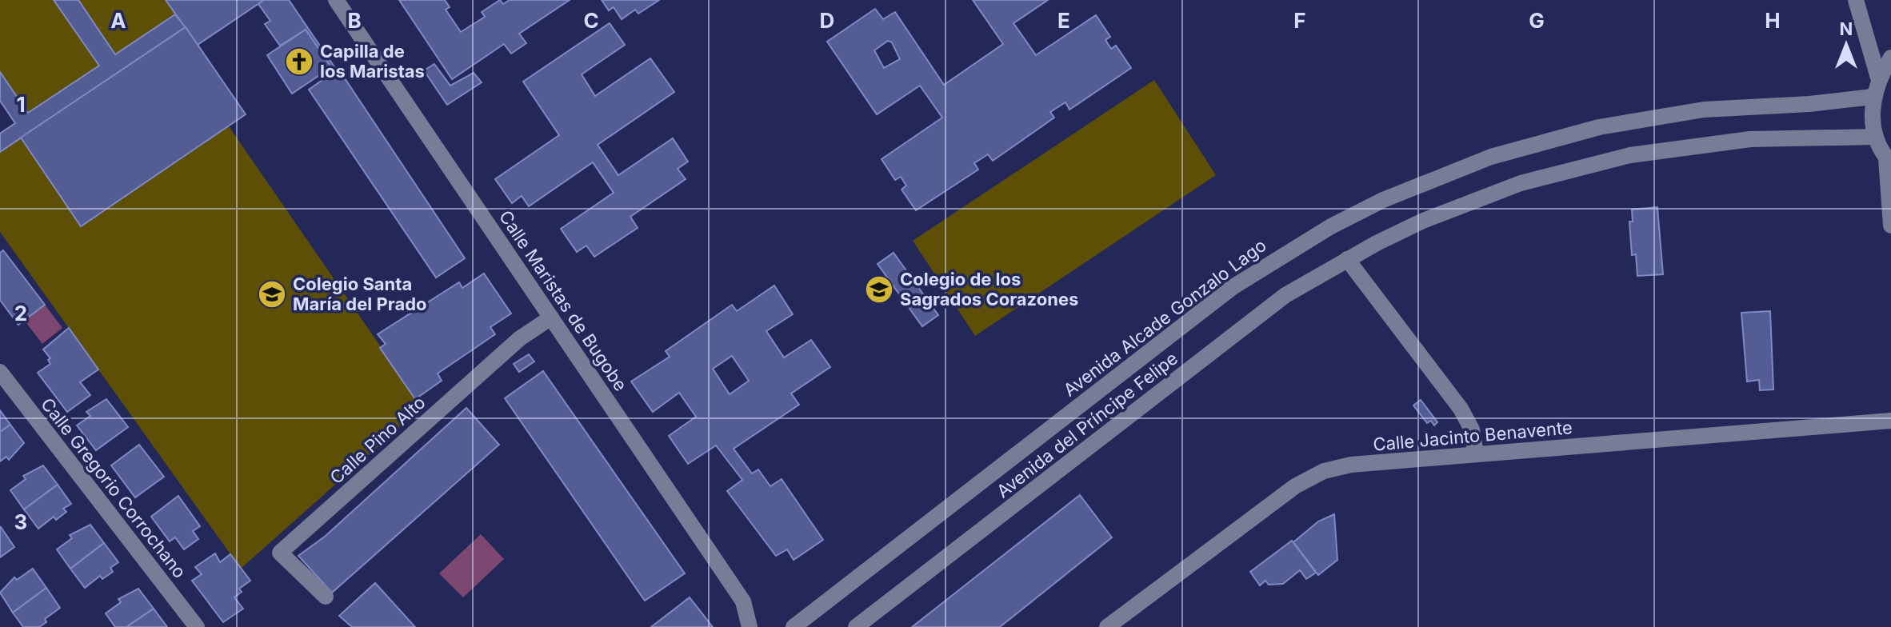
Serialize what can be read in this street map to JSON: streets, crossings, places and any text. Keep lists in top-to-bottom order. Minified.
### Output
{"streets":{"street":["Calle Maristas de Bugobe","Avenida Alcade Gonzalo Lago","Avenida del Príncipe Felipe","Calle Jacinto Benavente","Calle Pino Alto","Calle Gregorio Corrochano"]},"crossings":[["Calle Maristas de Bugobe","Calle Pino Alto"]],"places":{"church":["Capilla de los Maristas"],"school or university":["Colegio de los Sagrados Corazones","Colegio Santa María del Prado"]},"north":"top","grid":{"columns":["A","B","C","D","E","F","G","H"],"rows":["1","2","3"]}}
